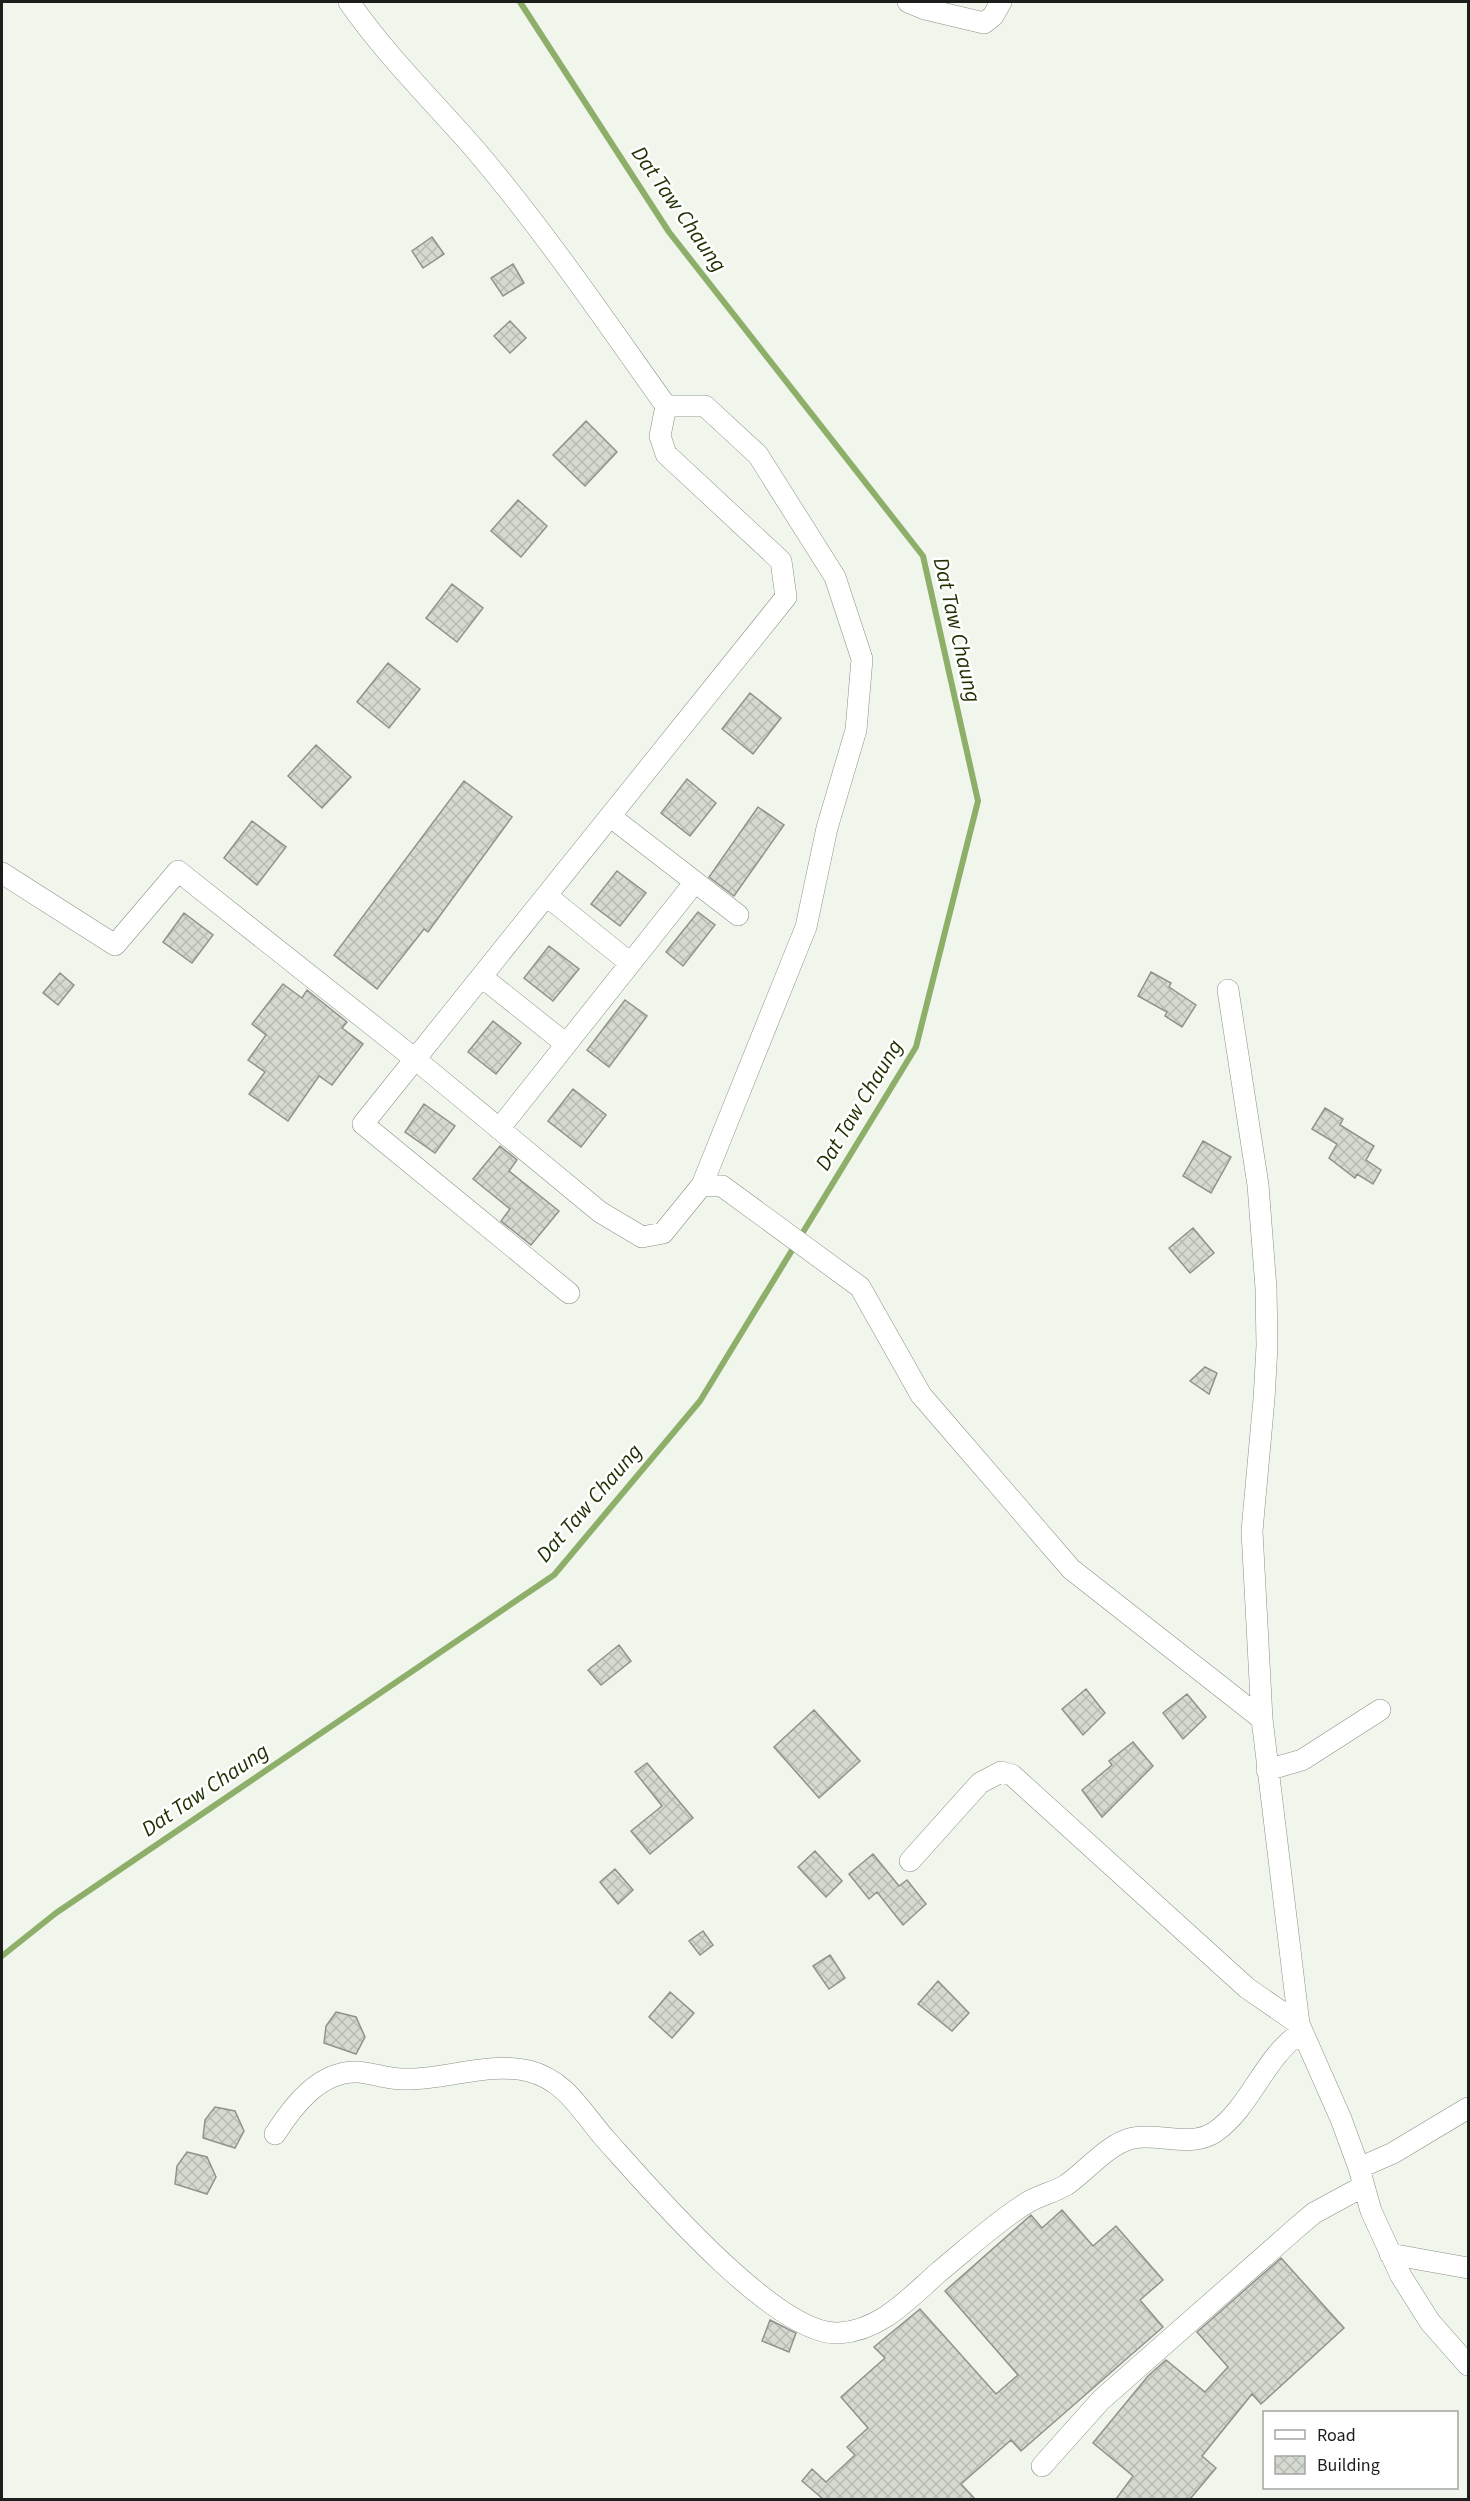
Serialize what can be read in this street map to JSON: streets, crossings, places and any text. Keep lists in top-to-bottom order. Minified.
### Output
{"water":["Dat Taw Chaung"],"legend":["Road","Building"]}
